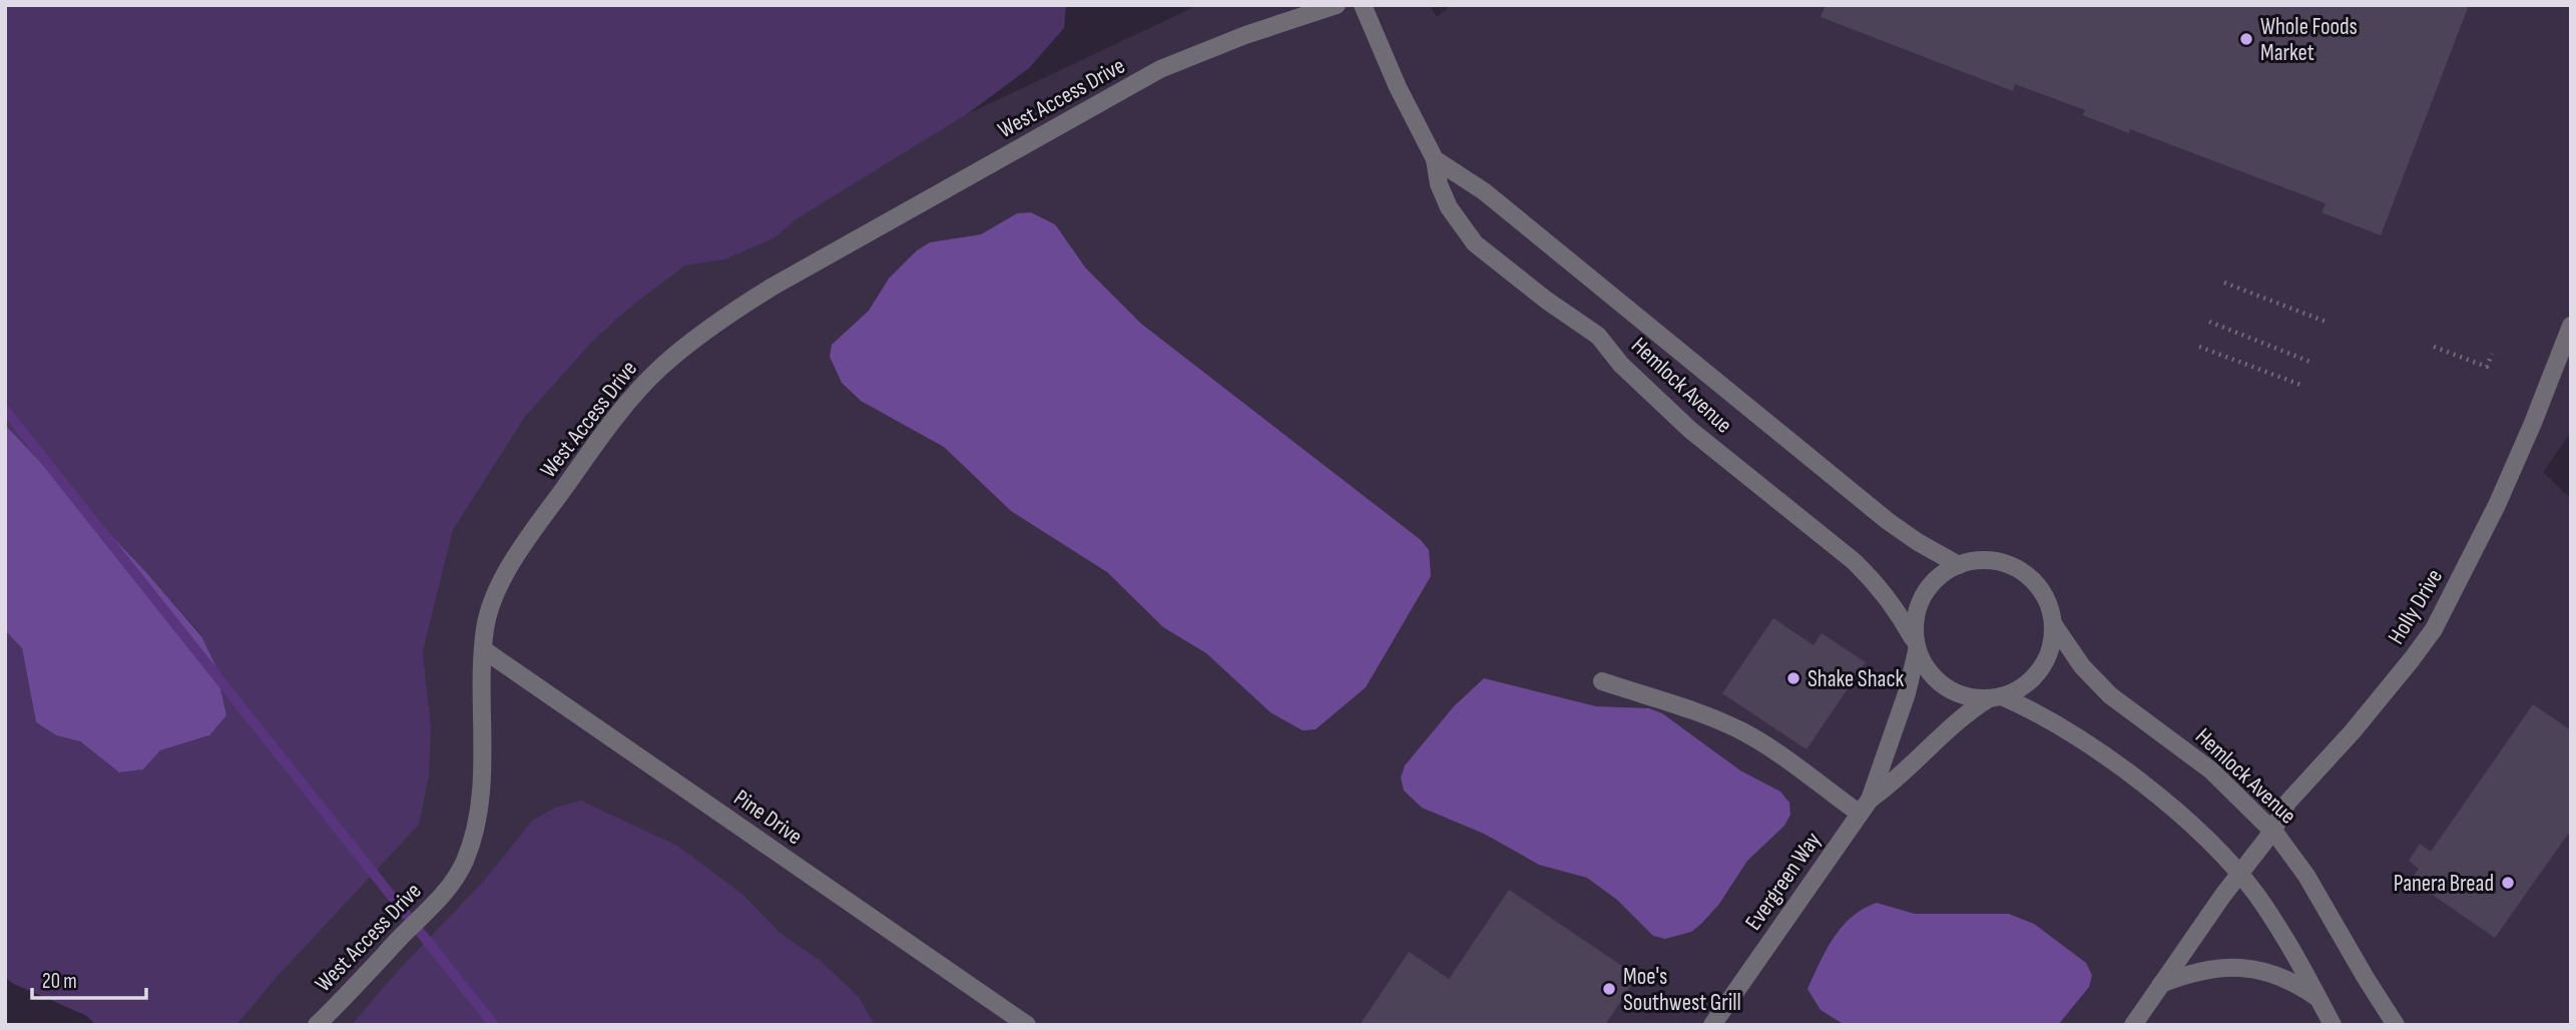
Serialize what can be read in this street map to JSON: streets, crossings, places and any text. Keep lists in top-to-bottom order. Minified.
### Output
{"streets":{"street":["West Access Drive","Hemlock Avenue","Holly Drive","Pine Drive","Evergreen Way"]},"crossings":[["West Access Drive","Pine Drive"],["Hemlock Avenue","Holly Drive"],["Hemlock Avenue","Evergreen Way"]],"places":["Whole Foods Market","Shake Shack","Panera Bread","Moe's Southwest Grill"],"scale_bar":"20 m"}
